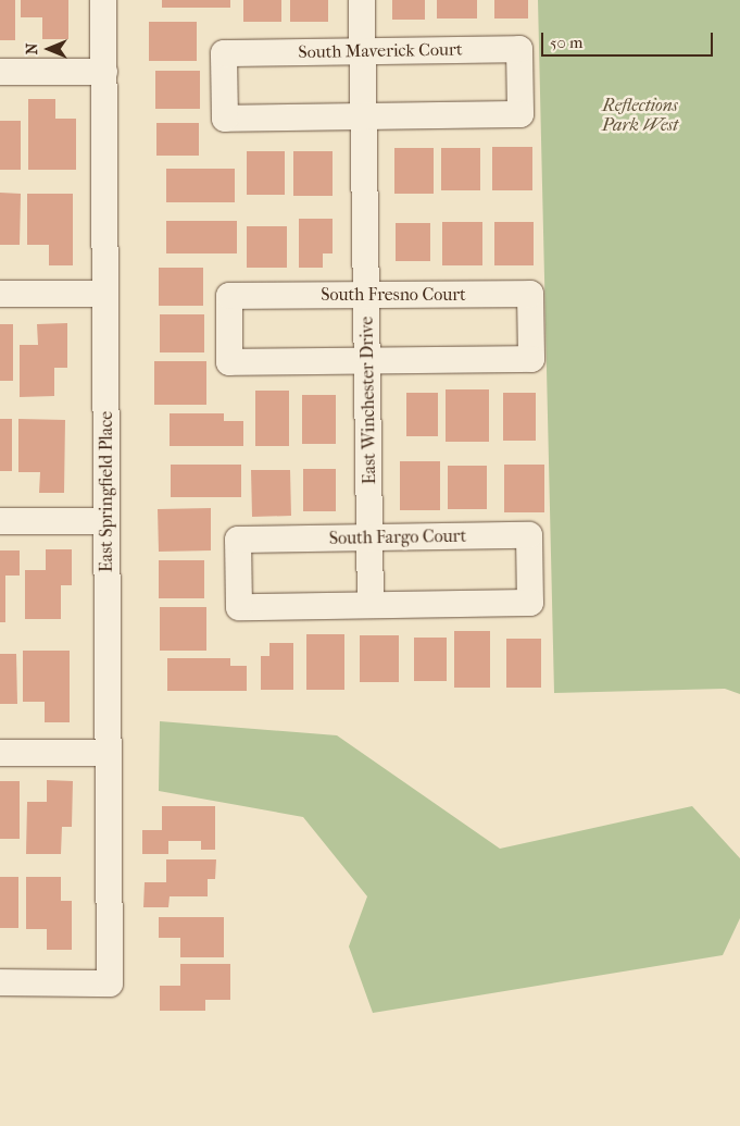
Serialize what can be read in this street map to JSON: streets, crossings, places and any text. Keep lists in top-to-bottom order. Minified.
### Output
{"streets":{"street":["South Maverick Court","South Fresno Court","East Winchester Drive","East Springfield Place","South Fargo Court"]},"crossings":[["South Maverick Court","East Winchester Drive"],["South Fresno Court","East Winchester Drive"],["East Winchester Drive","South Fargo Court"]],"parks":["Reflections Park West"],"scale_bar":"50 m","north":"left"}
